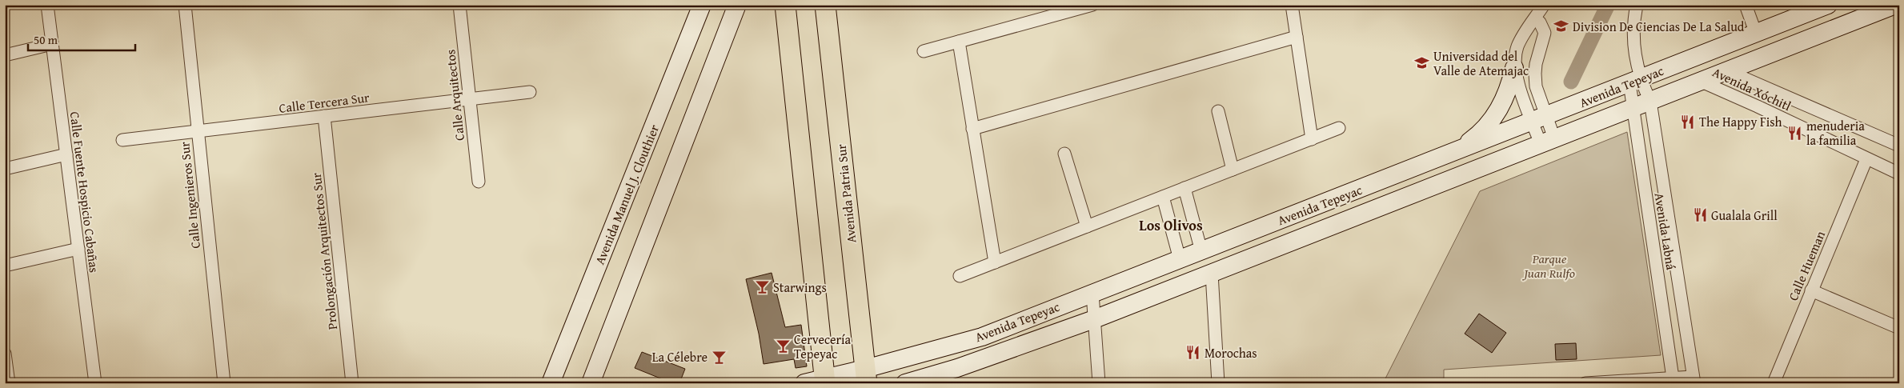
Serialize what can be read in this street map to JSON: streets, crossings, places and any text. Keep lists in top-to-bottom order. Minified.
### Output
{"streets":{"main road":["Avenida Patria Sur"],"street":["Avenida Tepeyac","Avenida Xóchitl","Calle Arquitectos","Calle Tercera Sur","Calle Fuente Hospicio Cabañas","Avenida Manuel J. Clouthier","Calle Ingenieros Sur","Avenida Labná","Prolongación Arquitectos Sur","Calle Hueman"]},"crossings":[["Avenida Tepeyac","Avenida Xóchitl"],["Avenida Tepeyac","Avenida Patria Sur"],["Avenida Tepeyac","Avenida Labná"],["Avenida Xóchitl","Calle Hueman"],["Calle Arquitectos","Calle Tercera Sur"],["Calle Tercera Sur","Calle Ingenieros Sur"],["Calle Tercera Sur","Prolongación Arquitectos Sur"]],"districts":["Los Olivos"],"parks":["Parque Juan Rulfo"],"places":{"school or university":["Division De Ciencias De La Salud","Universidad del Valle de Atemajac"],"restaurant":["The Happy Fish","menuderia la familia","Gualala Grill","Morochas"],"bar":["Starwings","Cervecería Tepeyac","La Célebre"]},"scale_bar":"50 m"}
